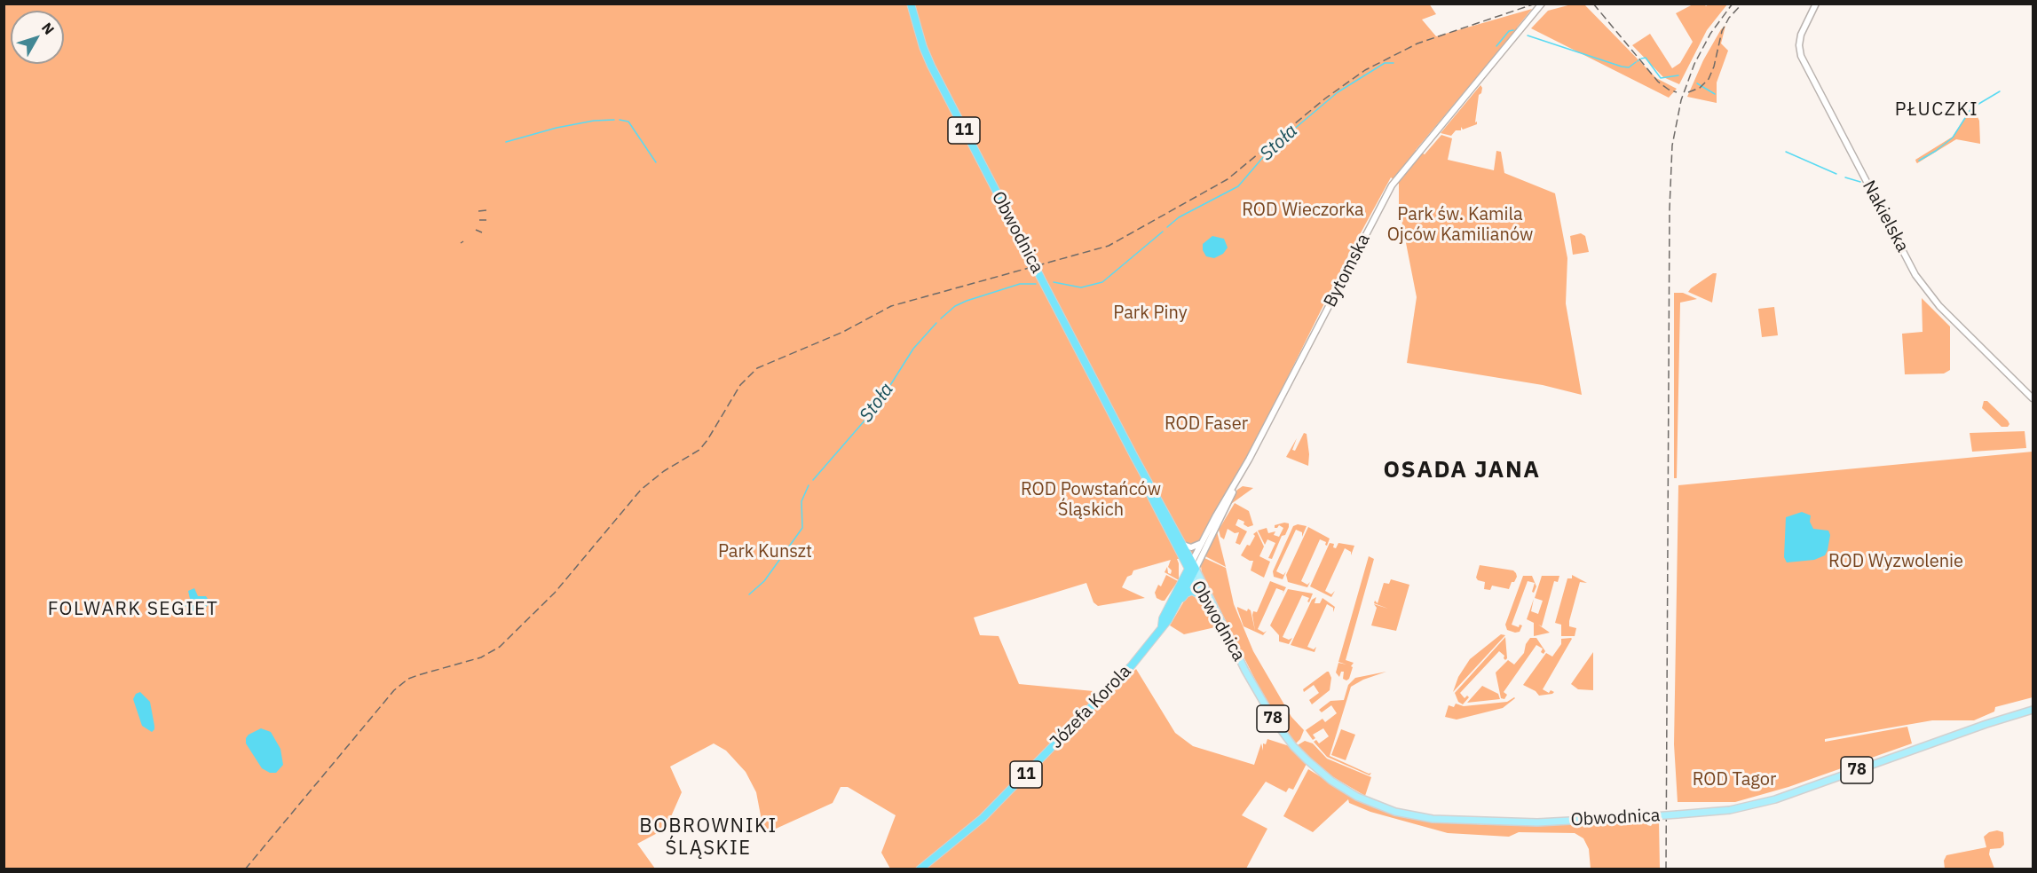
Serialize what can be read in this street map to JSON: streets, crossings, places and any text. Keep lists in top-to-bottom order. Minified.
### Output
{"streets":{"highway":["11","Obwodnica","Józefa Korola"],"main road":["78"],"street":["Nakielska","Bytomska"]},"crossings":[["Obwodnica","Bytomska"],["Obwodnica","Józefa Korola"],["Bytomska","Józefa Korola"]],"districts":["PŁUCZKI","OSADA JANA","FOLWARK SEGIET","BOBROWNIKI ŚLĄSKIE"],"water":["Stoła"],"parks":["ROD Wieczorka","Park św. Kamila Ojców Kamilianów","Park Piny","ROD Faser","ROD Powstańców Śląskich","Park Kunszt","ROD Wyzwolenie","ROD Tagor"],"north":"top right"}
